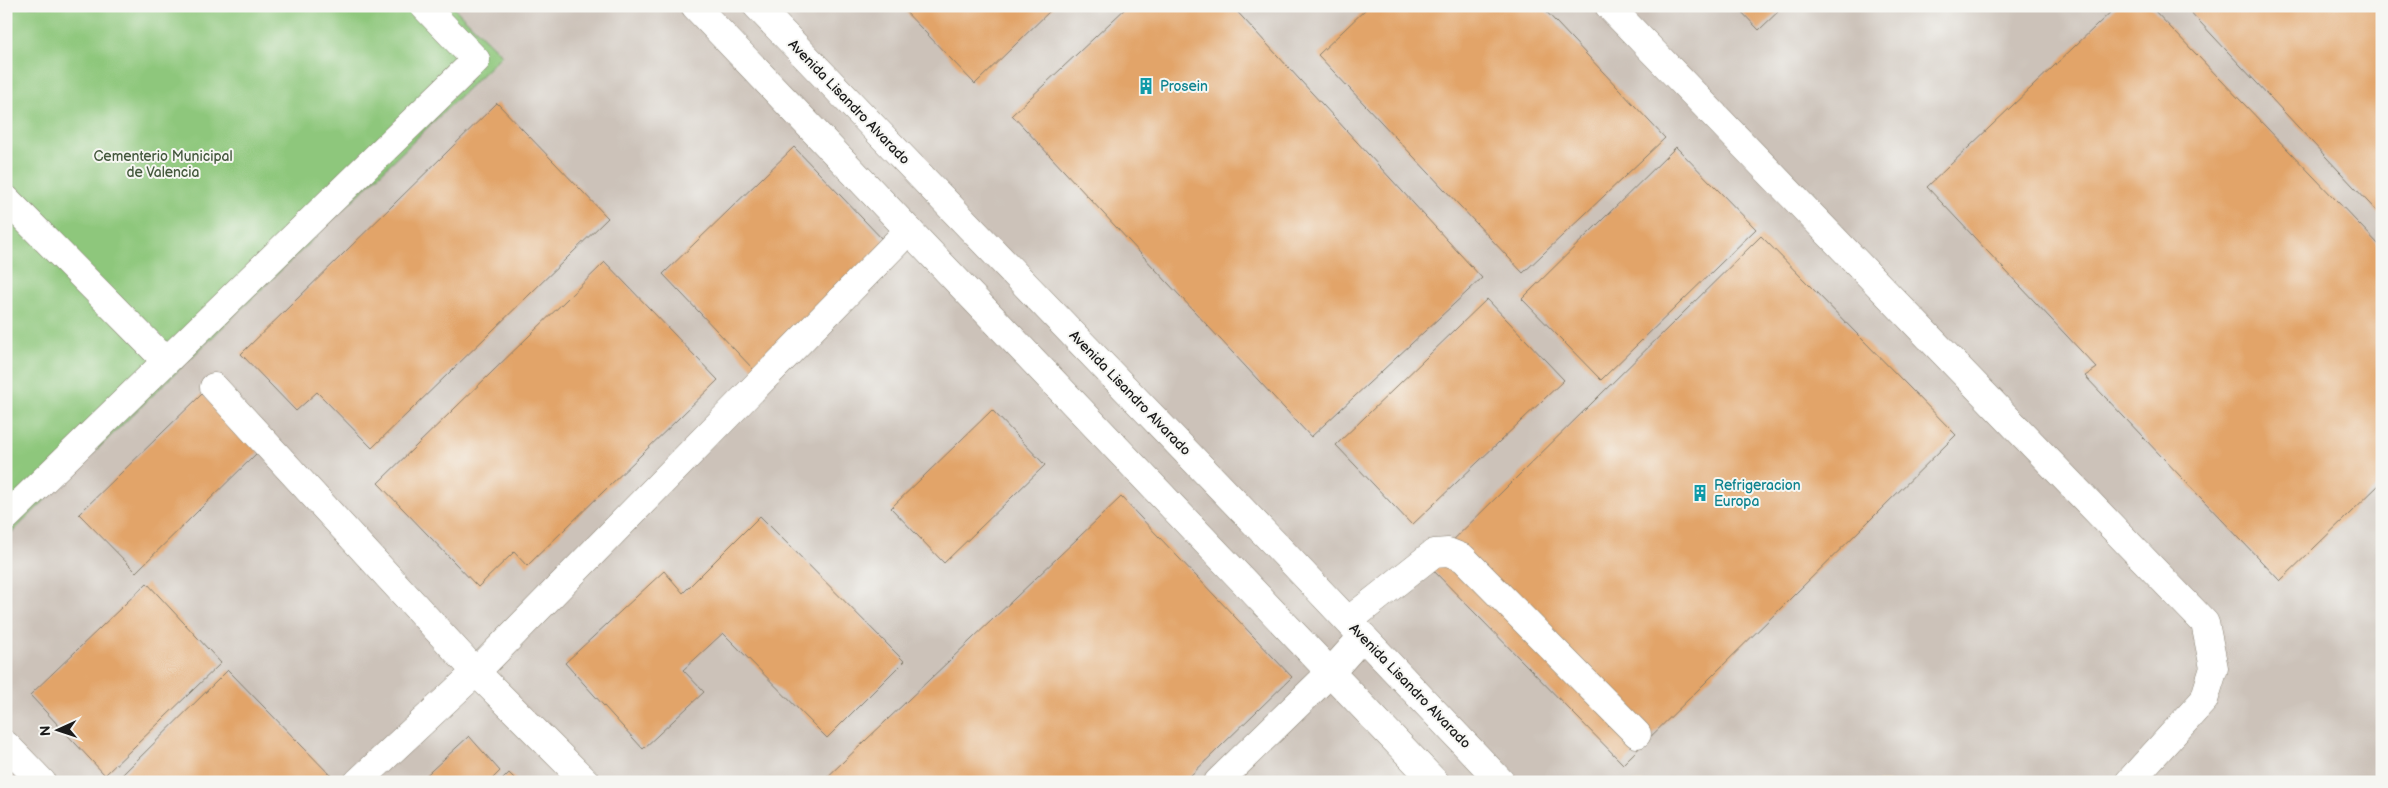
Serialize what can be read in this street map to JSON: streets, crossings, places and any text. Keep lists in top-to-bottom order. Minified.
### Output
{"streets":{"street":["Avenida Lisandro Alvarado"]},"parks":["Cementerio Municipal de Valencia"],"places":{"building":["Prosein","Refrigeracion Europa"]},"north":"left"}
